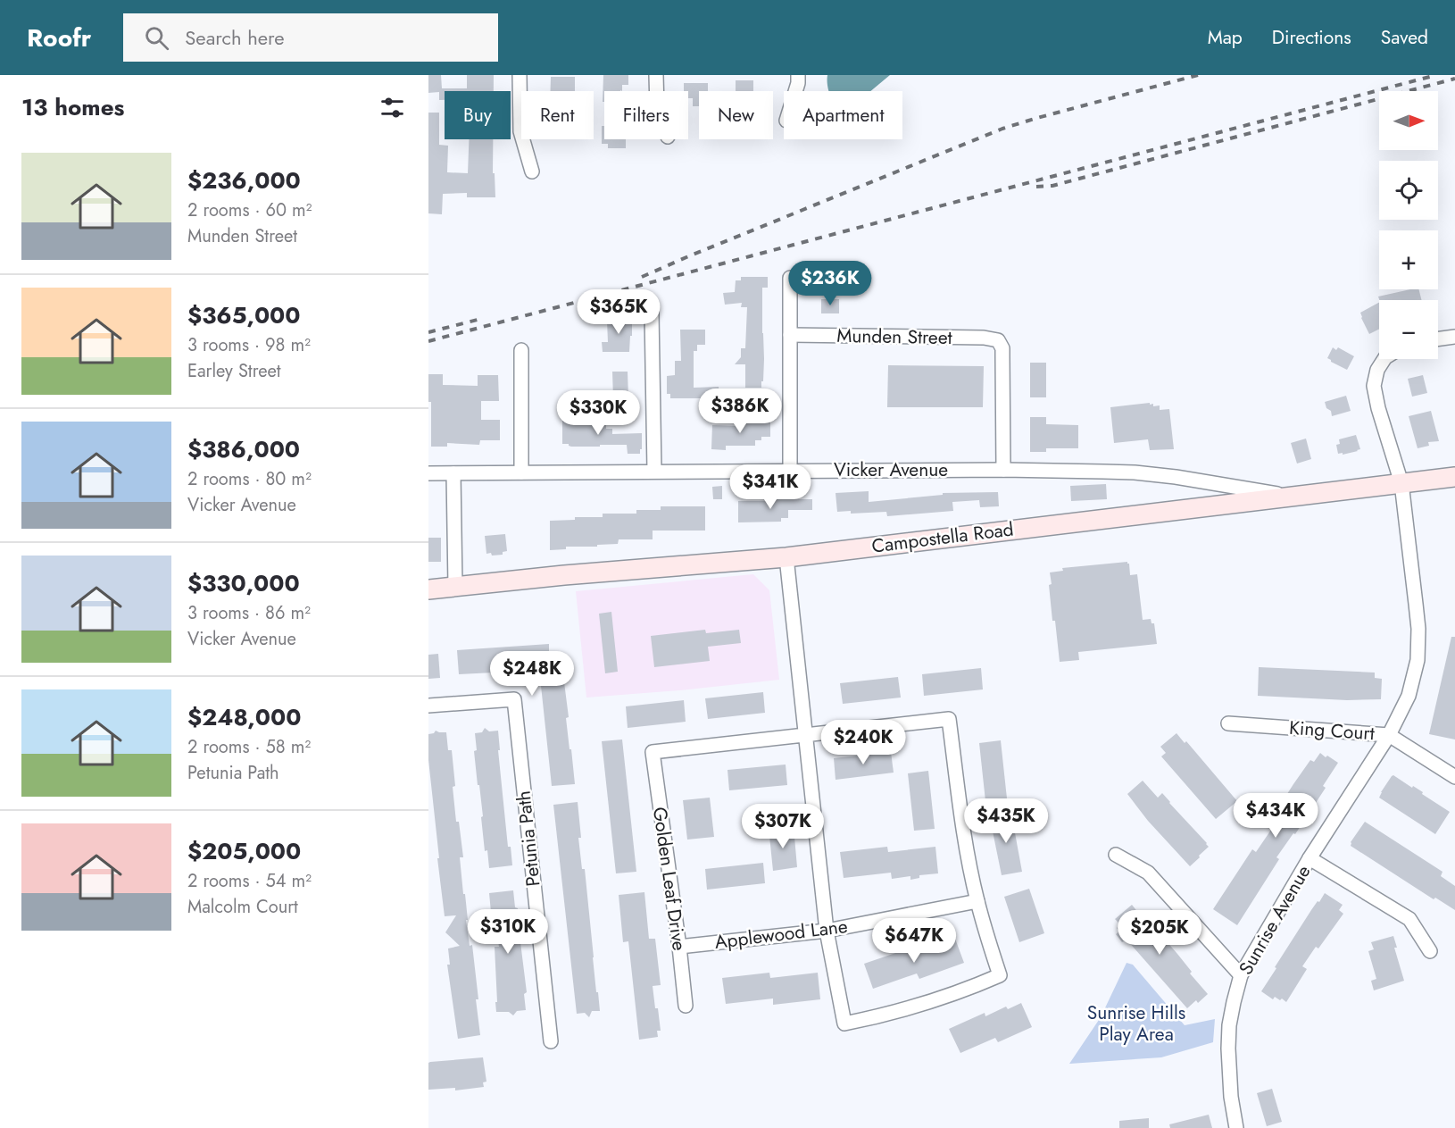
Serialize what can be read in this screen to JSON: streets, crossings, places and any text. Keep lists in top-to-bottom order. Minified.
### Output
{"streets":{"main road":["Campostella Road"],"street":["Munden Street","Vicker Avenue","King Court","Petunia Path","Golden Leaf Drive","Sunrise Avenue","Applewood Lane"]},"crossings":[["Munden Street","Vicker Avenue"],["Vicker Avenue","Campostella Road"],["Campostella Road","Sunrise Avenue"],["King Court","Sunrise Avenue"],["Golden Leaf Drive","Applewood Lane"]],"parks":["Sunrise Hills Play Area"],"north":"right","page":{"header":"Roofr","search":"Search here","nav":["Map","Directions","Saved"],"heading":"13 homes","map_buttons":["+","−"],"chip":["Buy","Rent","Filters","New","Apartment"],"list":[{"name":"$236,000","note":"2 rooms · 60 m² · Munden Street"},{"name":"$365,000","note":"3 rooms · 98 m² · Earley Street"},{"name":"$386,000","note":"2 rooms · 80 m² · Vicker Avenue"},{"name":"$330,000","note":"3 rooms · 86 m² · Vicker Avenue"},{"name":"$248,000","note":"2 rooms · 58 m² · Petunia Path"},{"name":"$205,000","note":"2 rooms · 54 m² · Malcolm Court"}],"price":["$236K","$365K","$386K","$330K","$341K","$248K","$240K","$434K","$435K","$307K","$310K","$205K","$647K"]}}
